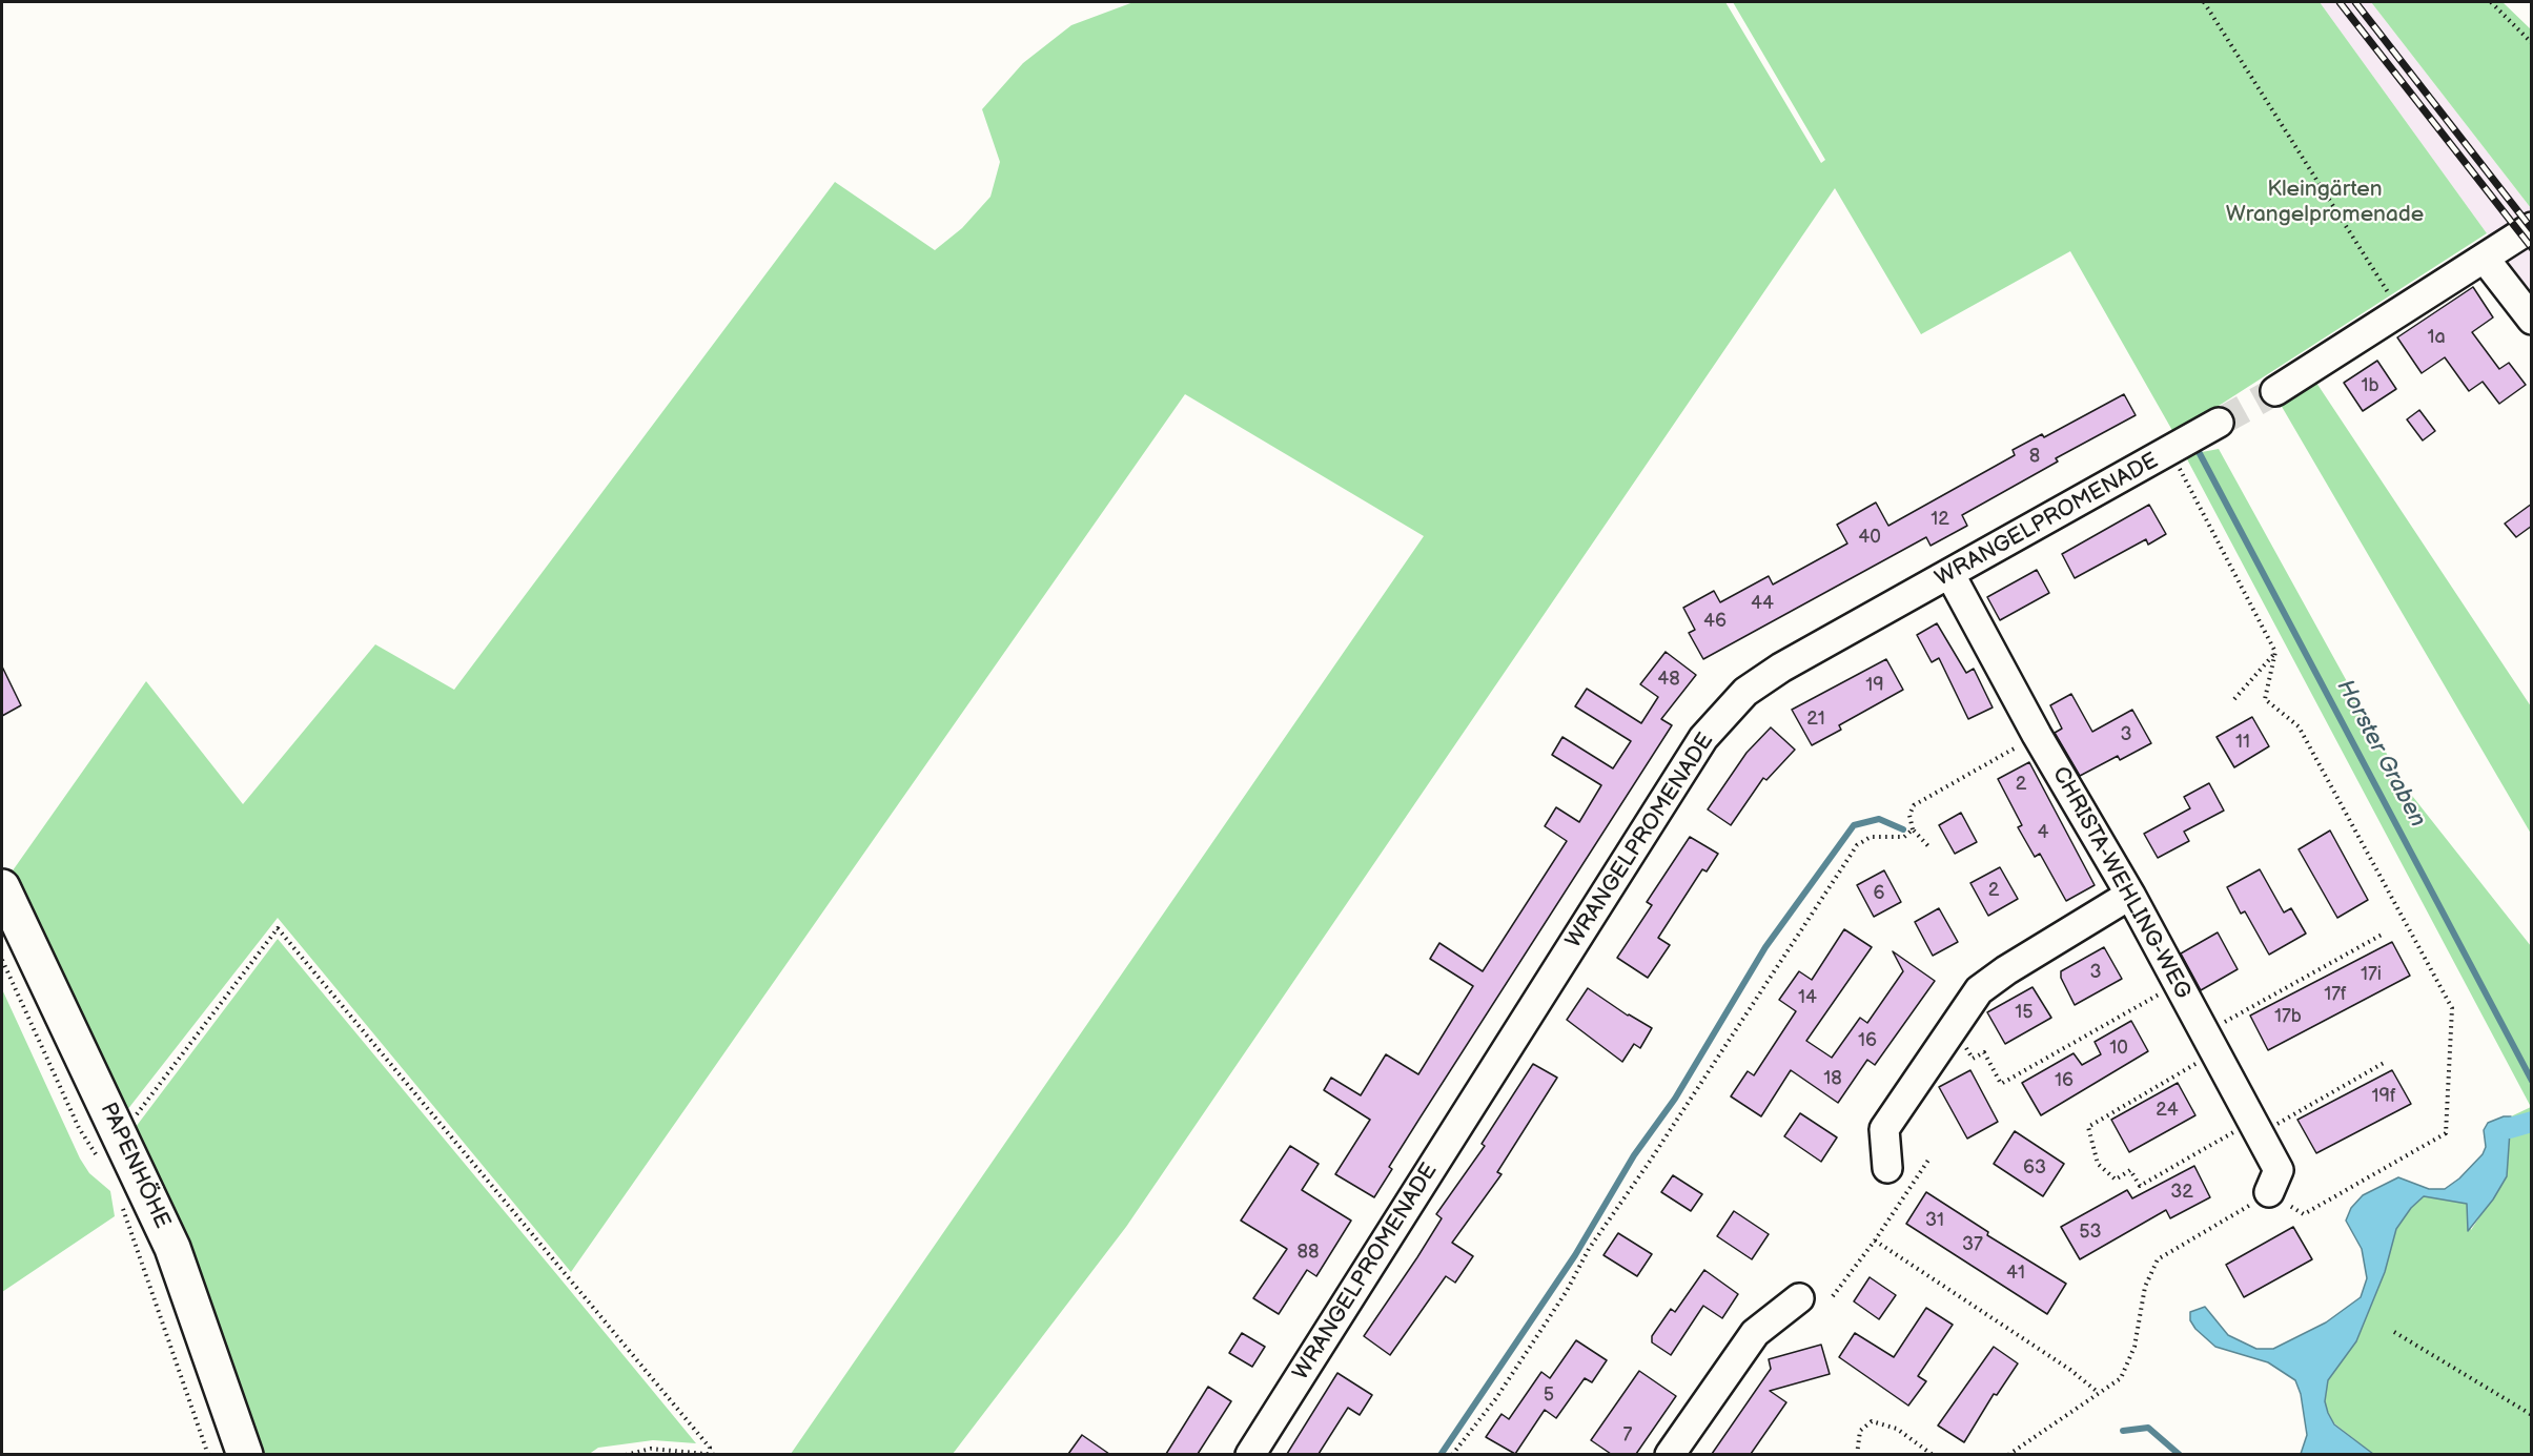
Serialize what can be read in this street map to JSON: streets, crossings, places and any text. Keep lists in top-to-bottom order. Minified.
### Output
{"streets":{"main road":["PAPENHÖHE"],"street":["WRANGELPROMENADE","CHRISTA-WEHLING-WEG"]},"crossings":[["WRANGELPROMENADE","CHRISTA-WEHLING-WEG"]],"water":["Horster Graben"],"parks":["Kleingärten Wrangelpromenade"],"house_numbers":["1a","1b","8","12","40","44","46","48","19","21","3","11","2","4","2","6","3","17i","17f","14","15","17b","16","10","18","16","19f","24","63","32","31","53","37","88","41","5","7"]}
